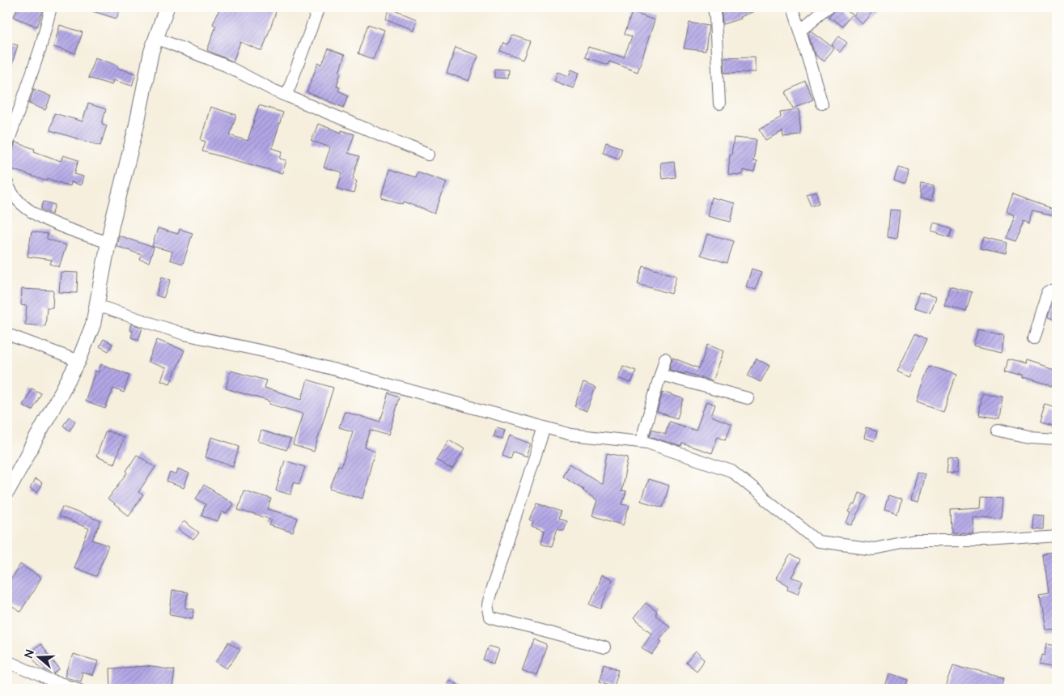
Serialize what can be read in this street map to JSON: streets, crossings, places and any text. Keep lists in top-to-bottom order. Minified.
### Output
{"north":"left"}
